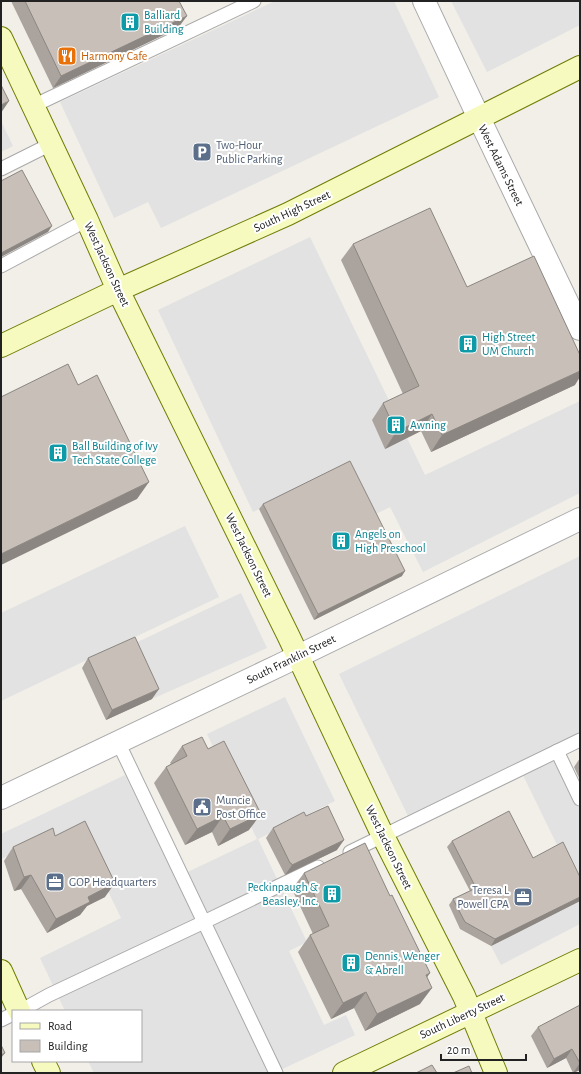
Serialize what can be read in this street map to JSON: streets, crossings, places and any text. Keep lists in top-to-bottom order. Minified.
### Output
{"streets":{"main road":["South High Street","West Jackson Street","South Liberty Street"],"street":["West Adams Street","South Franklin Street"]},"crossings":[["West Adams Street","South High Street"],["South High Street","West Jackson Street"],["West Jackson Street","South Franklin Street"],["West Jackson Street","South Liberty Street"]],"places":{"building":["Balliard Building","High Street UM Church","Awning","Ball Building of Ivy Tech State College","Angels on High Preschool","Peckinpaugh & Beasley, Inc.","Dennis, Wenger & Abrell"],"restaurant":["Harmony Cafe"],"parking":["Two-Hour Public Parking"],"public building":["Muncie Post Office"],"office":["GOP Headquarters","Teresa L Powell CPA"]},"legend":["Road","Building"],"scale_bar":"20 m"}
